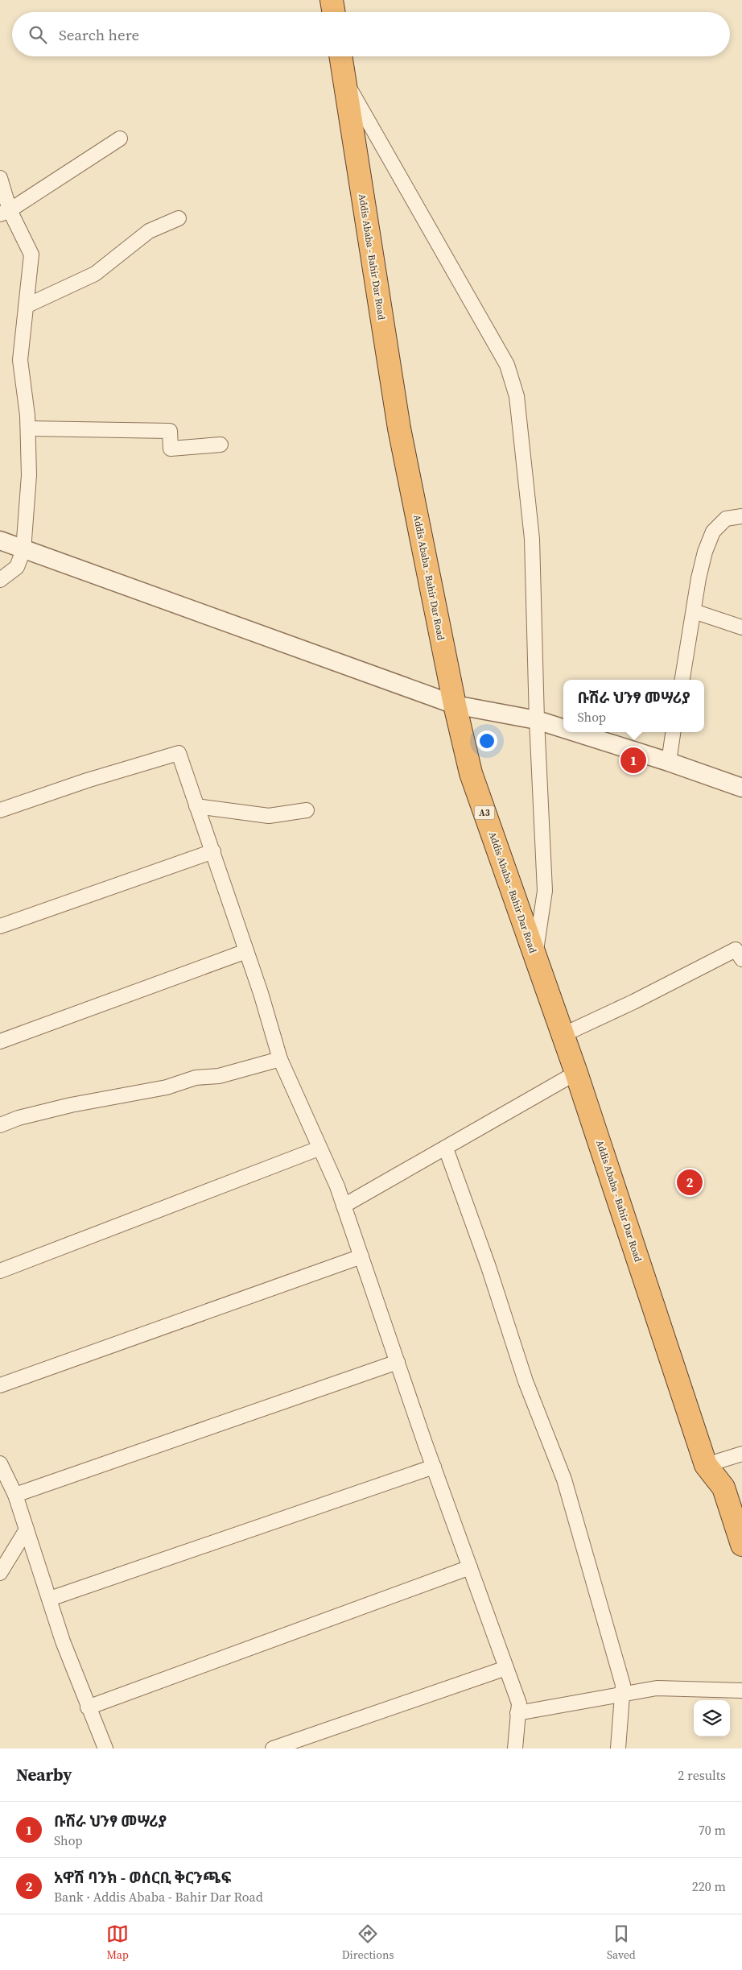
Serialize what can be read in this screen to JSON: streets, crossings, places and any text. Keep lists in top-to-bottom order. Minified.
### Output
{"streets":{"highway":["Addis Ababa - Bahir Dar Road","A3"]},"page":{"search":"Search here","popup":["ቡሽራ ህንፃ መሣሪያ","Shop"],"pins":["1","2"],"heading":["Nearby","2 results"],"list":[{"mark":"1","name":"ቡሽራ ህንፃ መሣሪያ","note":"Shop","value":"70 m"},{"mark":"2","name":"አዋሽ ባንክ - ወሰርቢ ቅርንጫፍ","note":"Bank · Addis Ababa - Bahir Dar Road","value":"220 m"}],"nav":["Map","Directions","Saved"]}}
